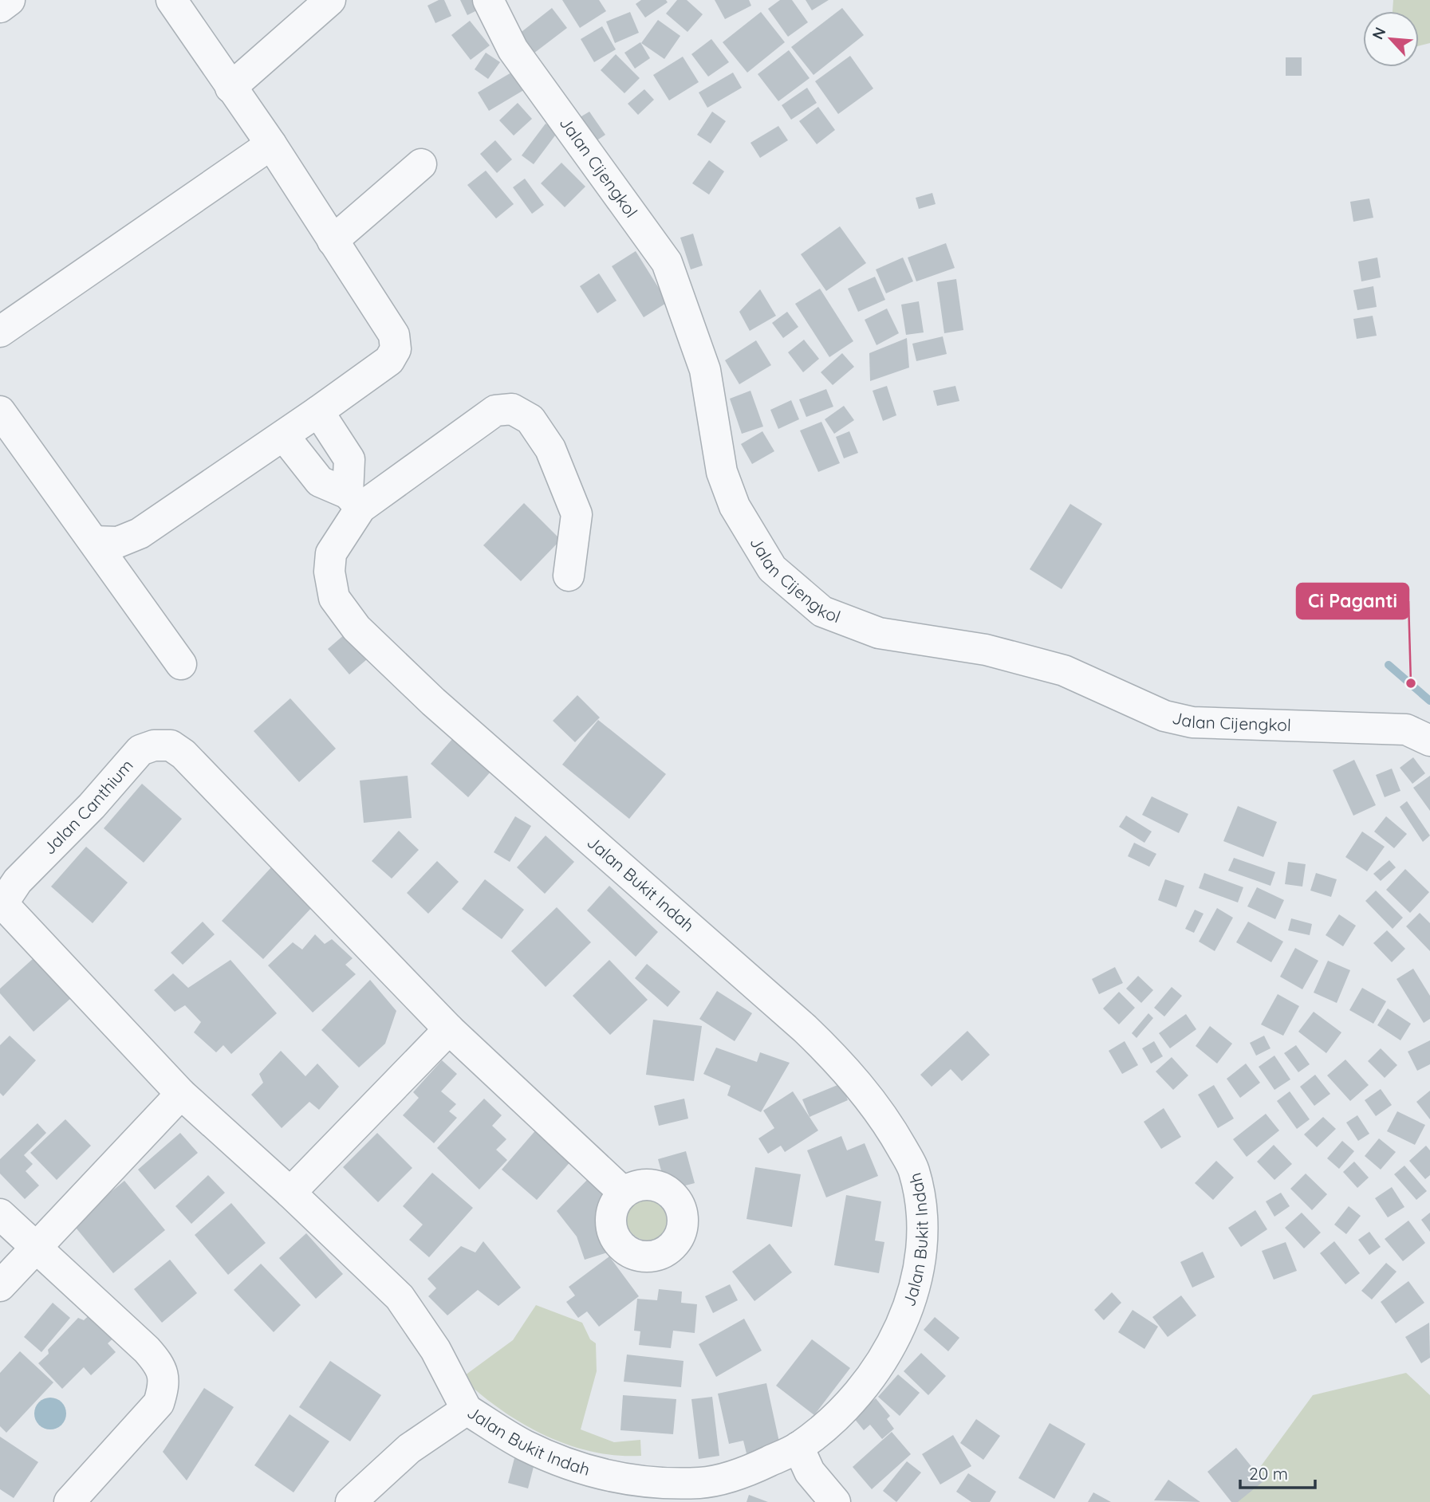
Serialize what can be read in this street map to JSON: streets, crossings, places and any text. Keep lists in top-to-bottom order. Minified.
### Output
{"streets":{"street":["Jalan Cijengkol","Jalan Canthium","Jalan Bukit Indah"]},"places":["Ci Paganti"],"scale_bar":"20 m","north":"top left"}
